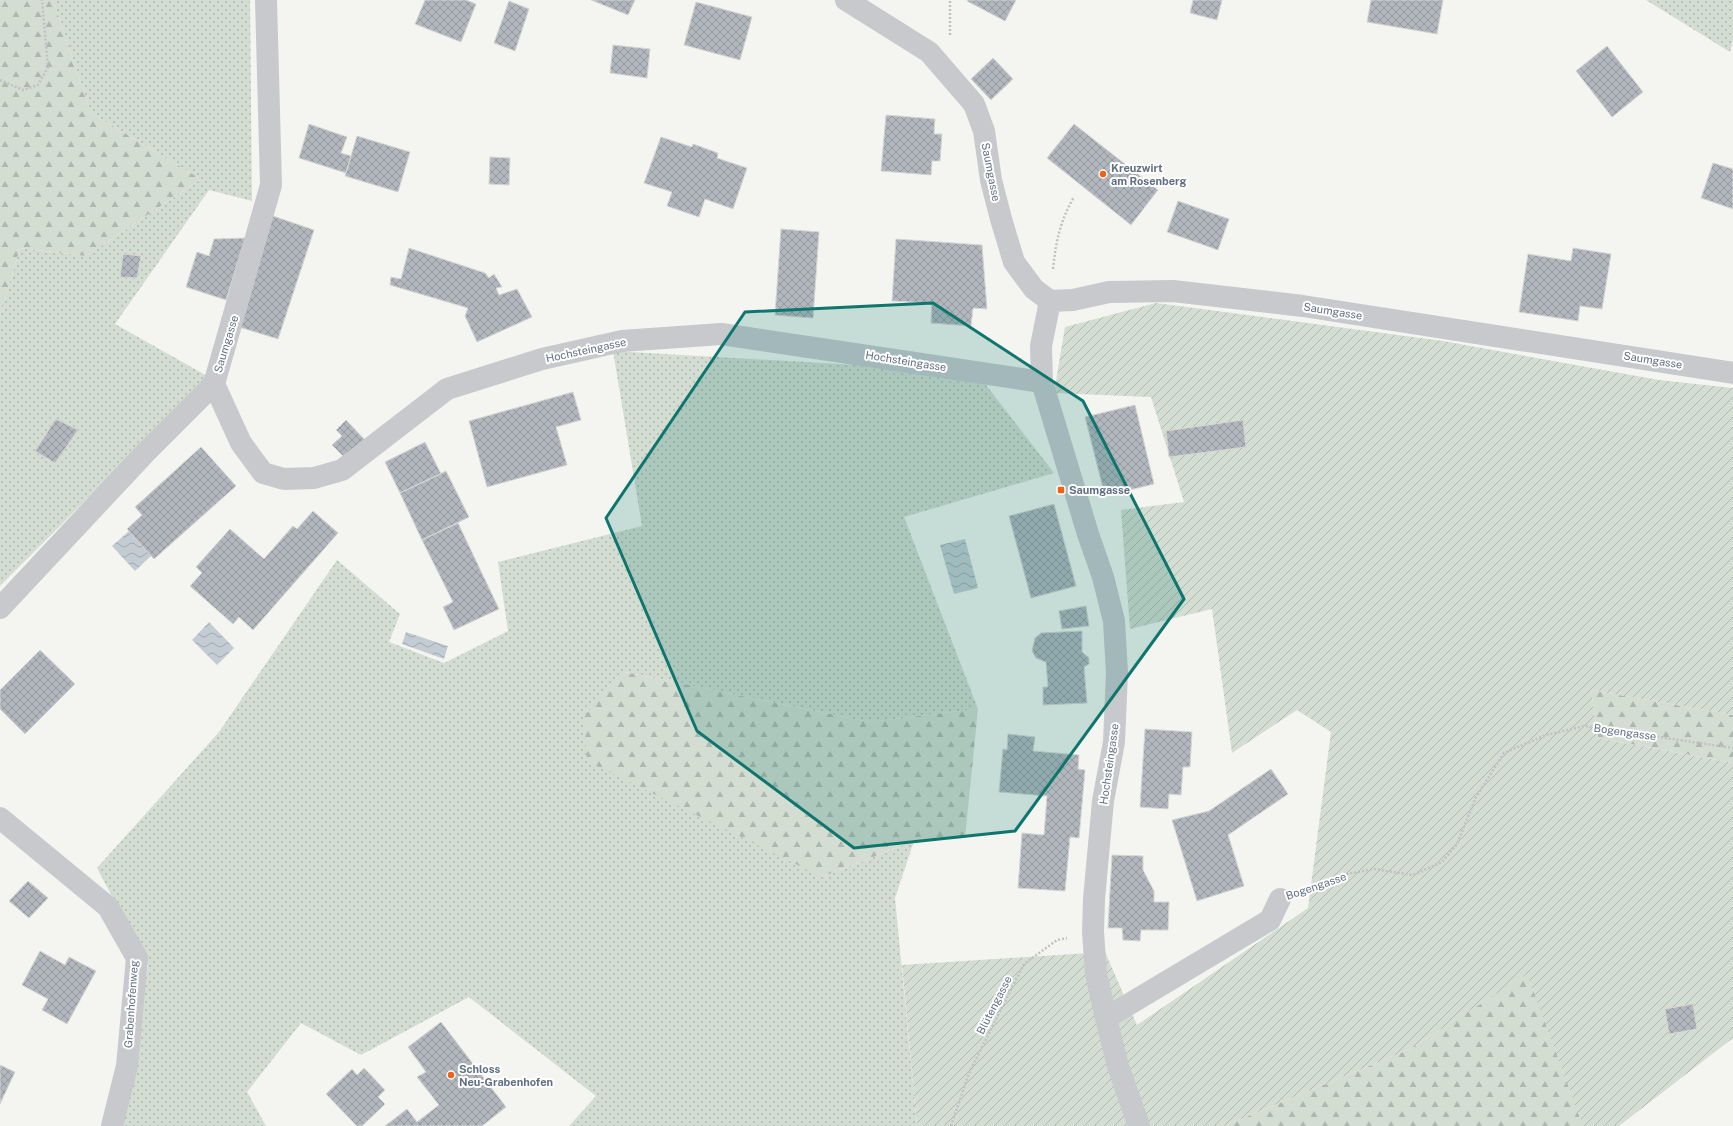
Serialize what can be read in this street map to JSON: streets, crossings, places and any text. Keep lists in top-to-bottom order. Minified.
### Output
{"streets":{"street":["Saumgasse","Hochsteingasse","Bogengasse","Grabenhofenweg"],"path":["Blütengasse"]},"crossings":[["Saumgasse","Hochsteingasse"],["Hochsteingasse","Bogengasse"],["Hochsteingasse","Blütengasse"]],"places":{"other":["Kreuzwirt am Rosenberg","Schloss Neu-Grabenhofen"],"transit":["Saumgasse"]}}
